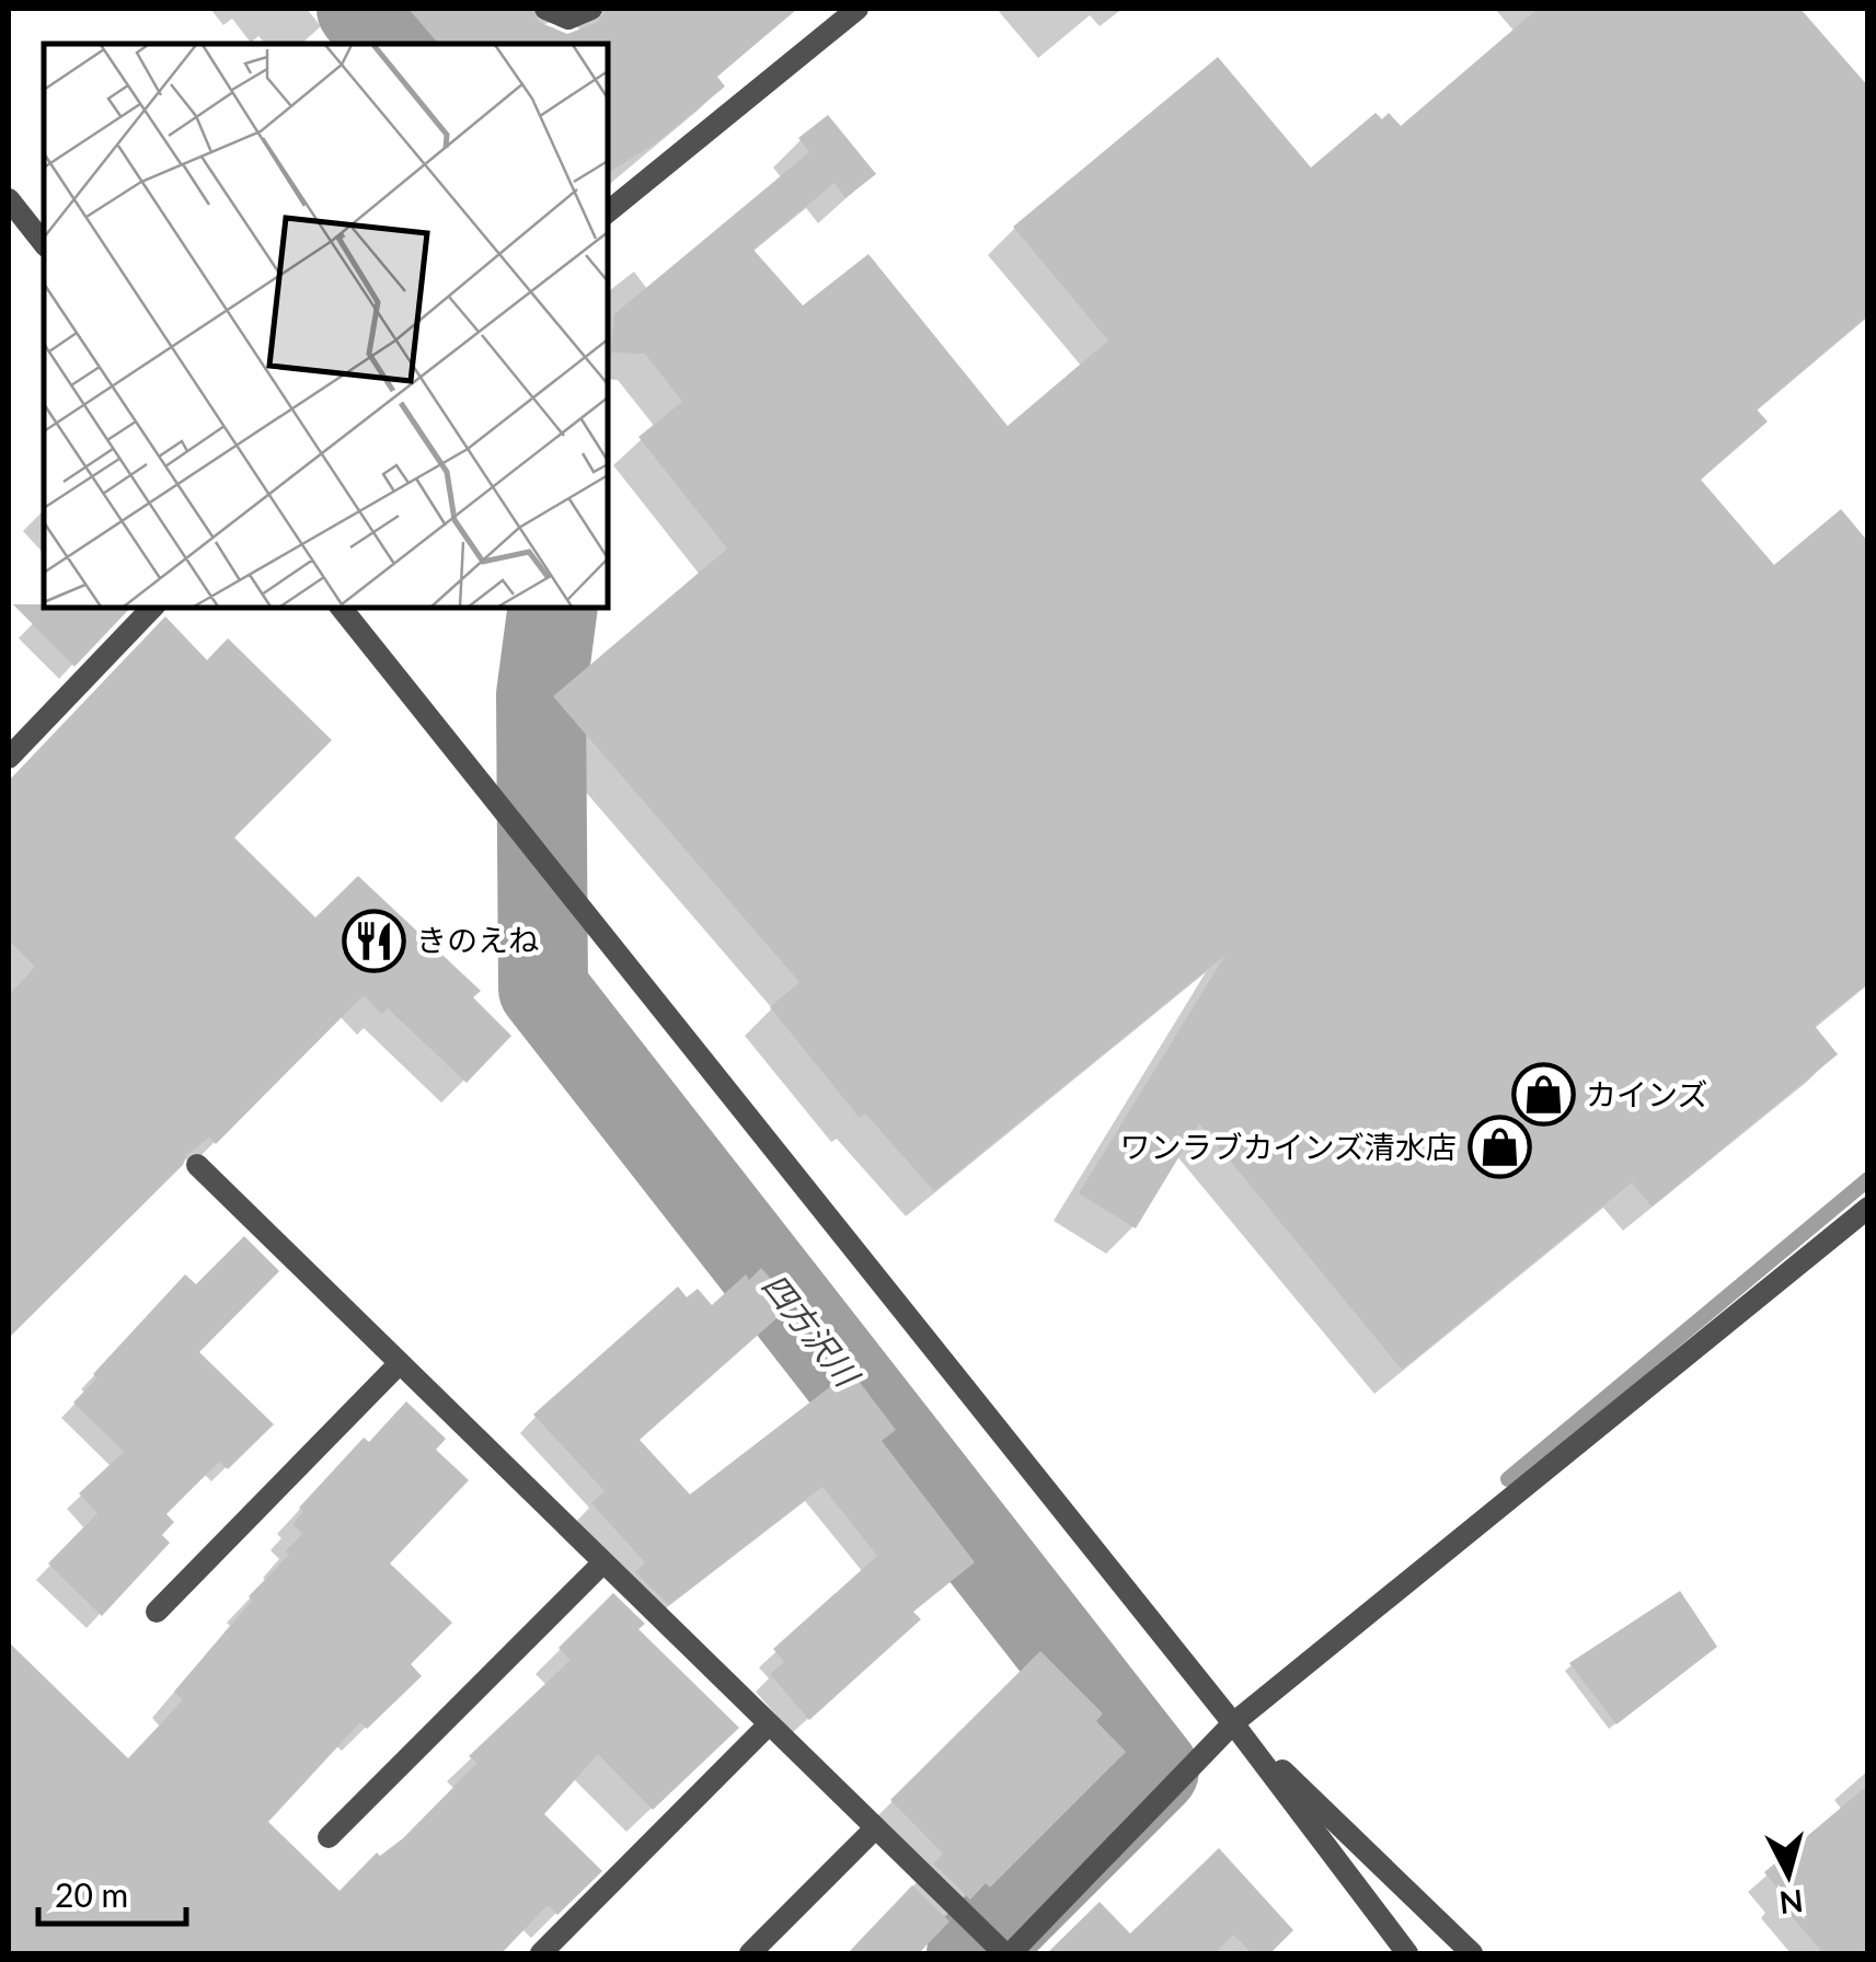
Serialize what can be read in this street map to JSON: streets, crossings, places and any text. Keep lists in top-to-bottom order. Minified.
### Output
{"water":["四方沢川"],"places":{"restaurant":["きのえね"],"shop":["カインズ","ワンラブカインズ清水店"]},"scale_bar":"20 m","north":"bottom"}
